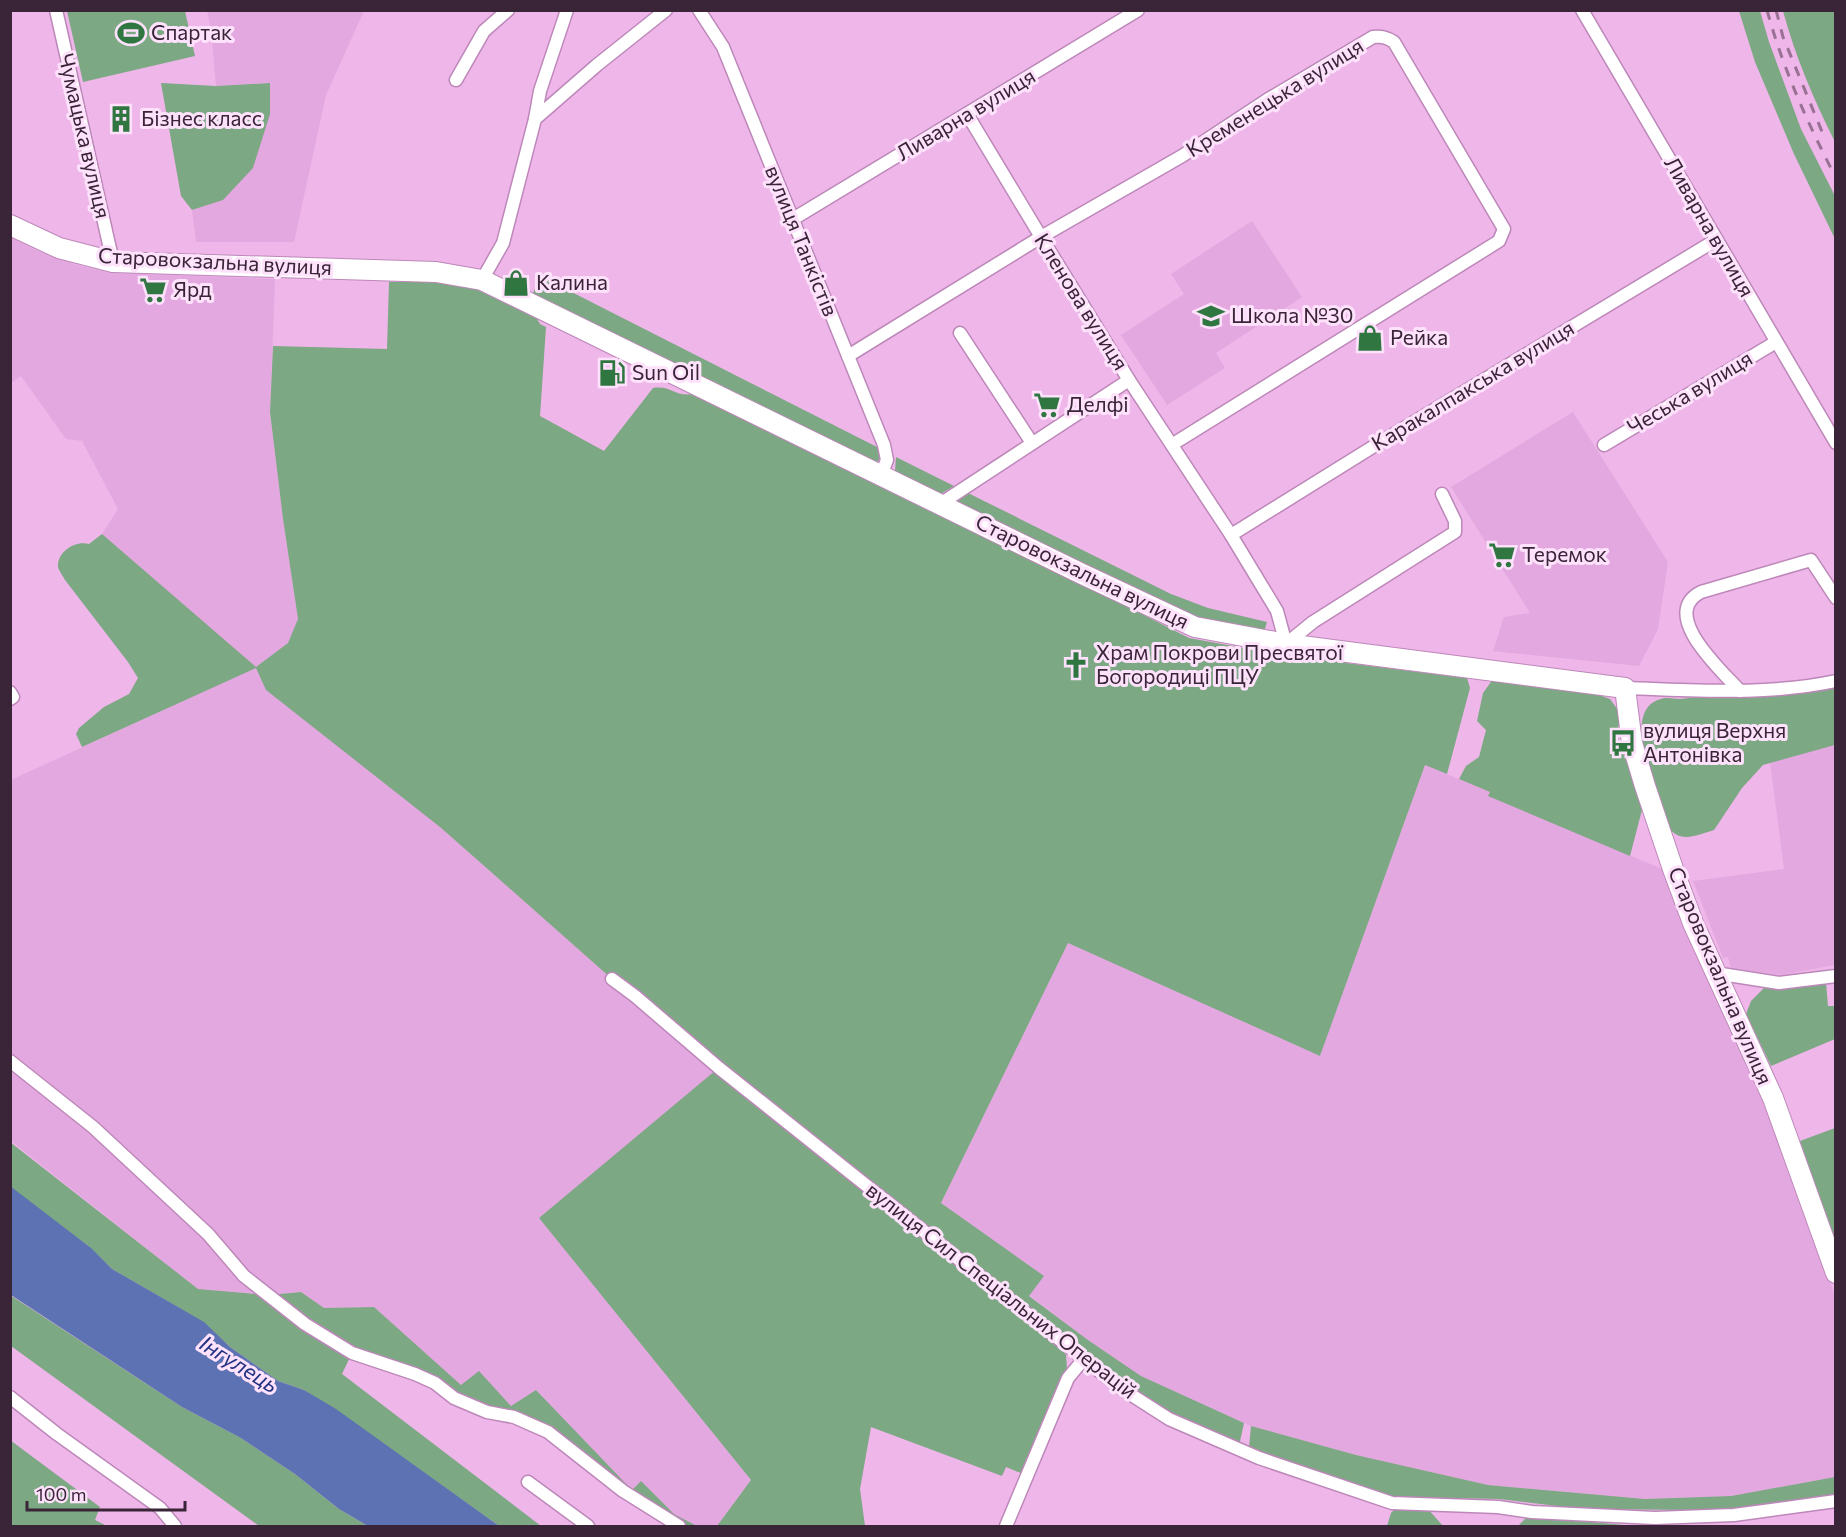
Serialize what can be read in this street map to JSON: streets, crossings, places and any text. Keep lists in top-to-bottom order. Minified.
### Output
{"streets":{"main road":["Старовокзальна вулиця"],"street":["Кременецька вулиця","Ливарна вулиця","Чумацька вулиця","вулиця Танкістів","Кленова вулиця","Каракалпакська вулиця","Чеська вулиця","вулиця Сил Спеціальних Операцій"]},"crossings":[["Кременецька вулиця","вулиця Танкістів"],["Кременецька вулиця","Кленова вулиця"],["Ливарна вулиця","вулиця Танкістів"],["Ливарна вулиця","Кленова вулиця"],["Ливарна вулиця","Каракалпакська вулиця"],["Ливарна вулиця","Чеська вулиця"],["Чумацька вулиця","Старовокзальна вулиця"],["вулиця Танкістів","Старовокзальна вулиця"],["Старовокзальна вулиця","Кленова вулиця"],["Кленова вулиця","Каракалпакська вулиця"]],"water":["Інгулець"],"places":{"sports":["Спартак"],"building":["Бізнес класс"],"shop":["Калина","Рейка"],"supermarket":["Ярд","Делфі","Теремок"],"school or university":["Школа №30"],"fuel station":["Sun Oil"],"church":["Храм Покрови Пресвятої Богородиці ПЦУ"],"bus stop":["вулиця Верхня Антонівка"]},"scale_bar":"100 m"}
